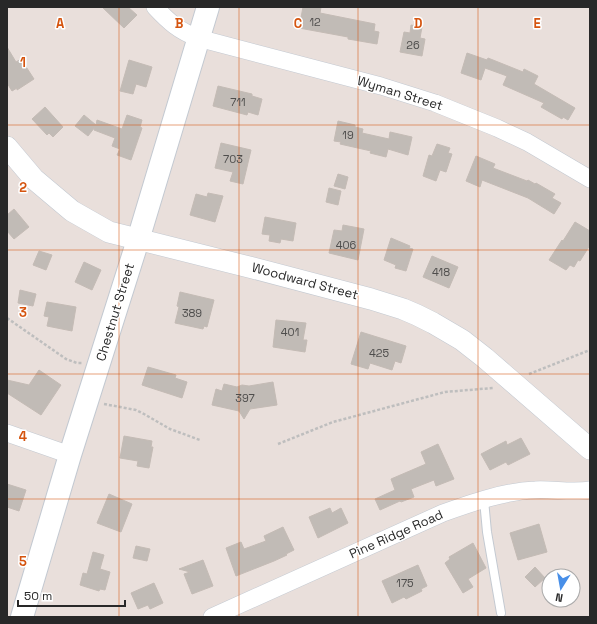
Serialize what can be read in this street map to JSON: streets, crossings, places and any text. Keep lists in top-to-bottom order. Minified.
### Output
{"streets":{"main road":["Chestnut Street"],"street":["Wyman Street","Woodward Street","Pine Ridge Road"]},"crossings":[["Wyman Street","Chestnut Street"],["Woodward Street","Chestnut Street"]],"house_numbers":["12","26","711","19","703","406","418","389","401","425","397","175"],"scale_bar":"50 m","north":"bottom","grid":{"columns":["A","B","C","D","E"],"rows":["1","2","3","4","5"]}}
